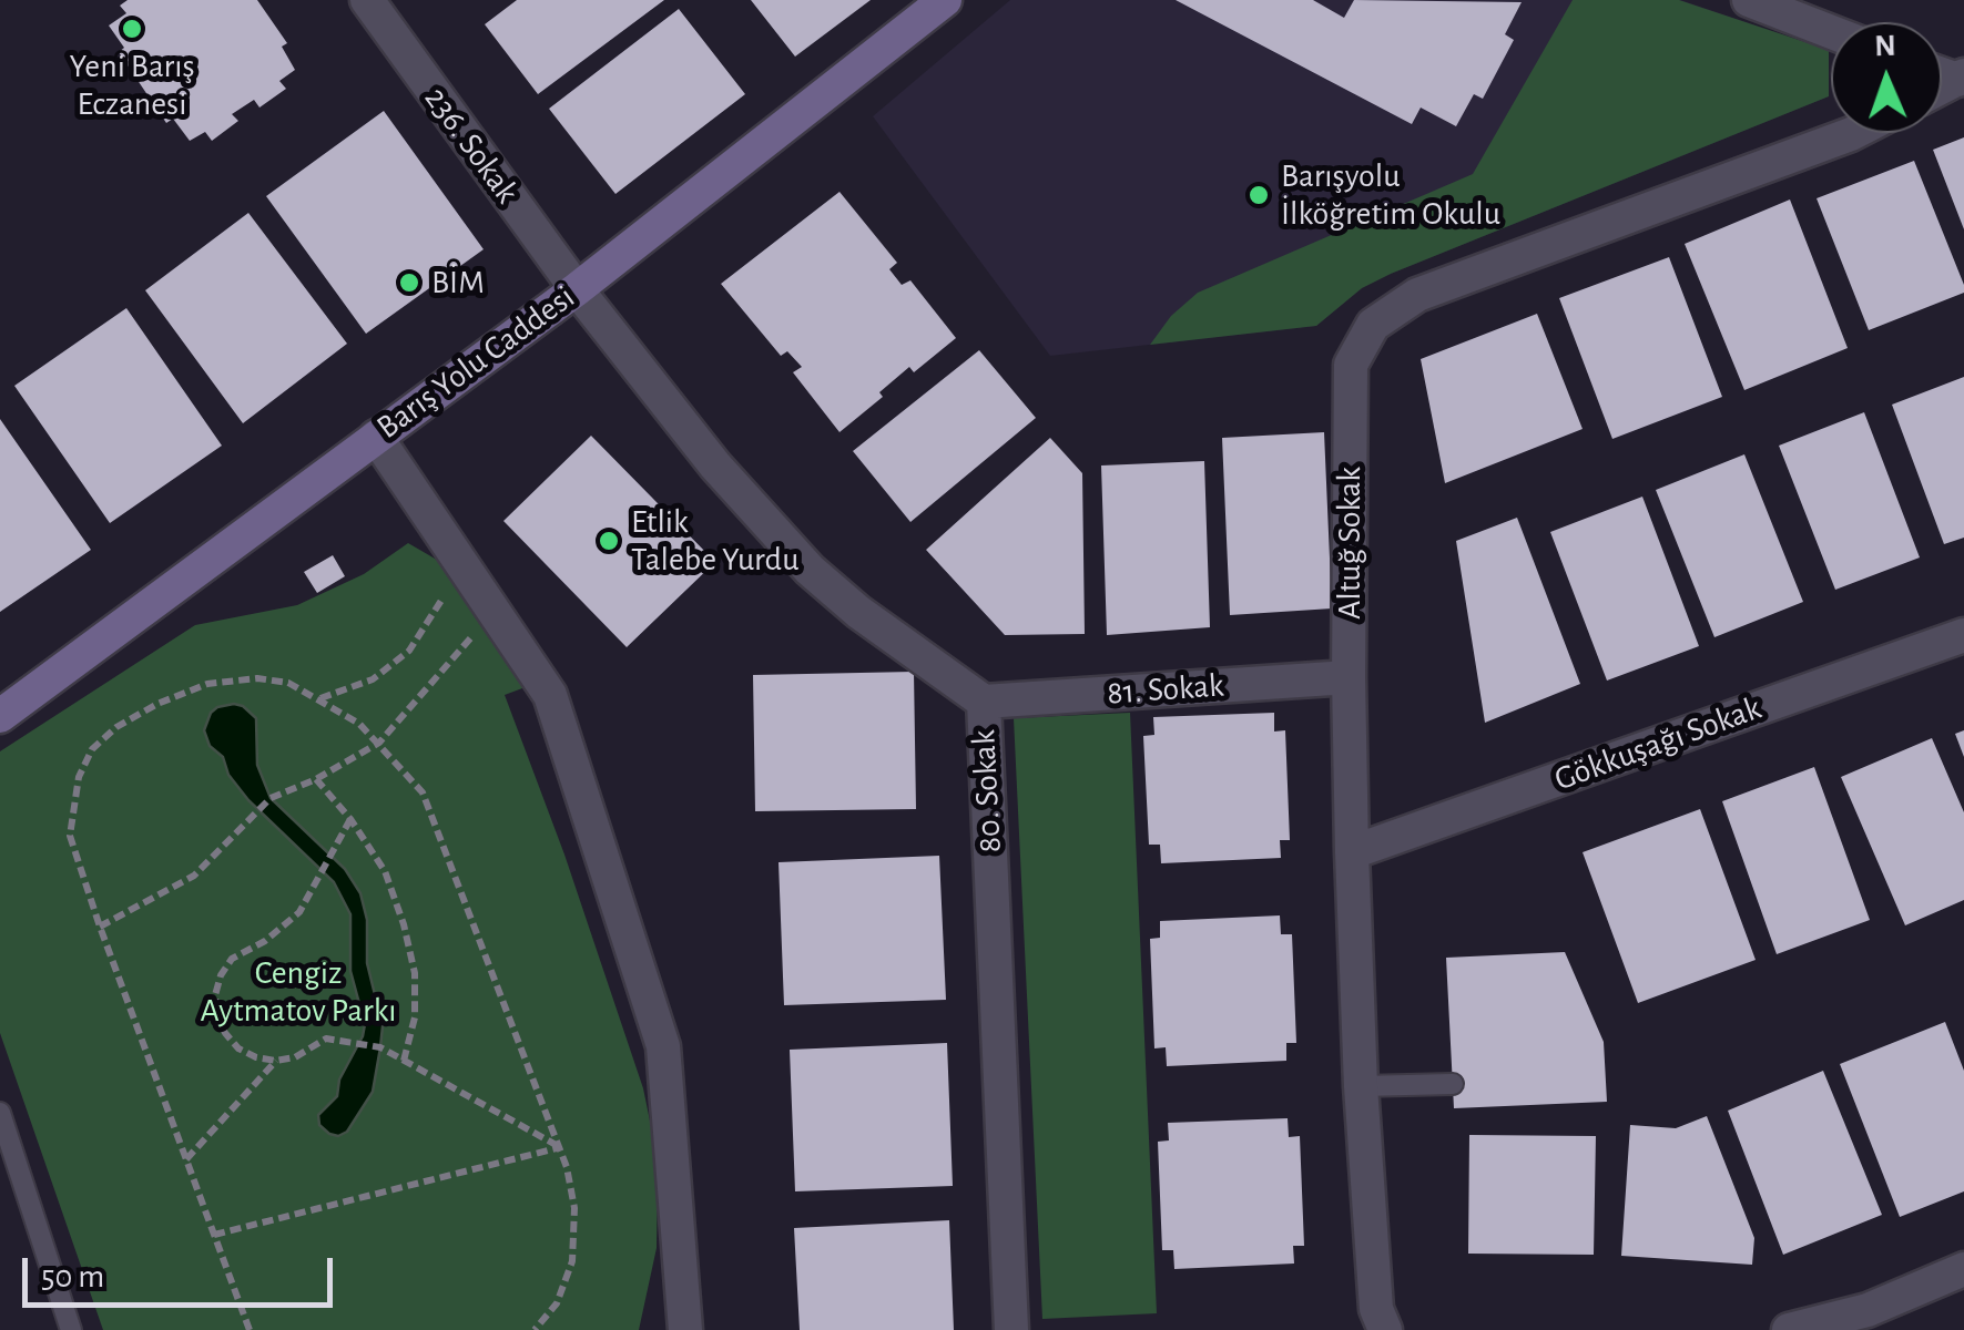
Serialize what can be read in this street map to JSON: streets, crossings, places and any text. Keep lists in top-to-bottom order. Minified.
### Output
{"streets":{"street":["236. Sokak","Barış Yolu Caddesi","Altuğ Sokak","81. Sokak","Gökkuşağı Sokak","80. Sokak"]},"crossings":[["236. Sokak","Barış Yolu Caddesi"],["236. Sokak","80. Sokak"],["Barış Yolu Caddesi","80. Sokak"],["Altuğ Sokak","81. Sokak"],["Altuğ Sokak","Gökkuşağı Sokak"],["81. Sokak","80. Sokak"]],"parks":["Cengiz Aytmatov Parkı"],"places":["Yeni Barış Eczanesi","Barışyolu İlköğretim Okulu","BİM","Etlik Talebe Yurdu"],"scale_bar":"50 m","north":"top"}
